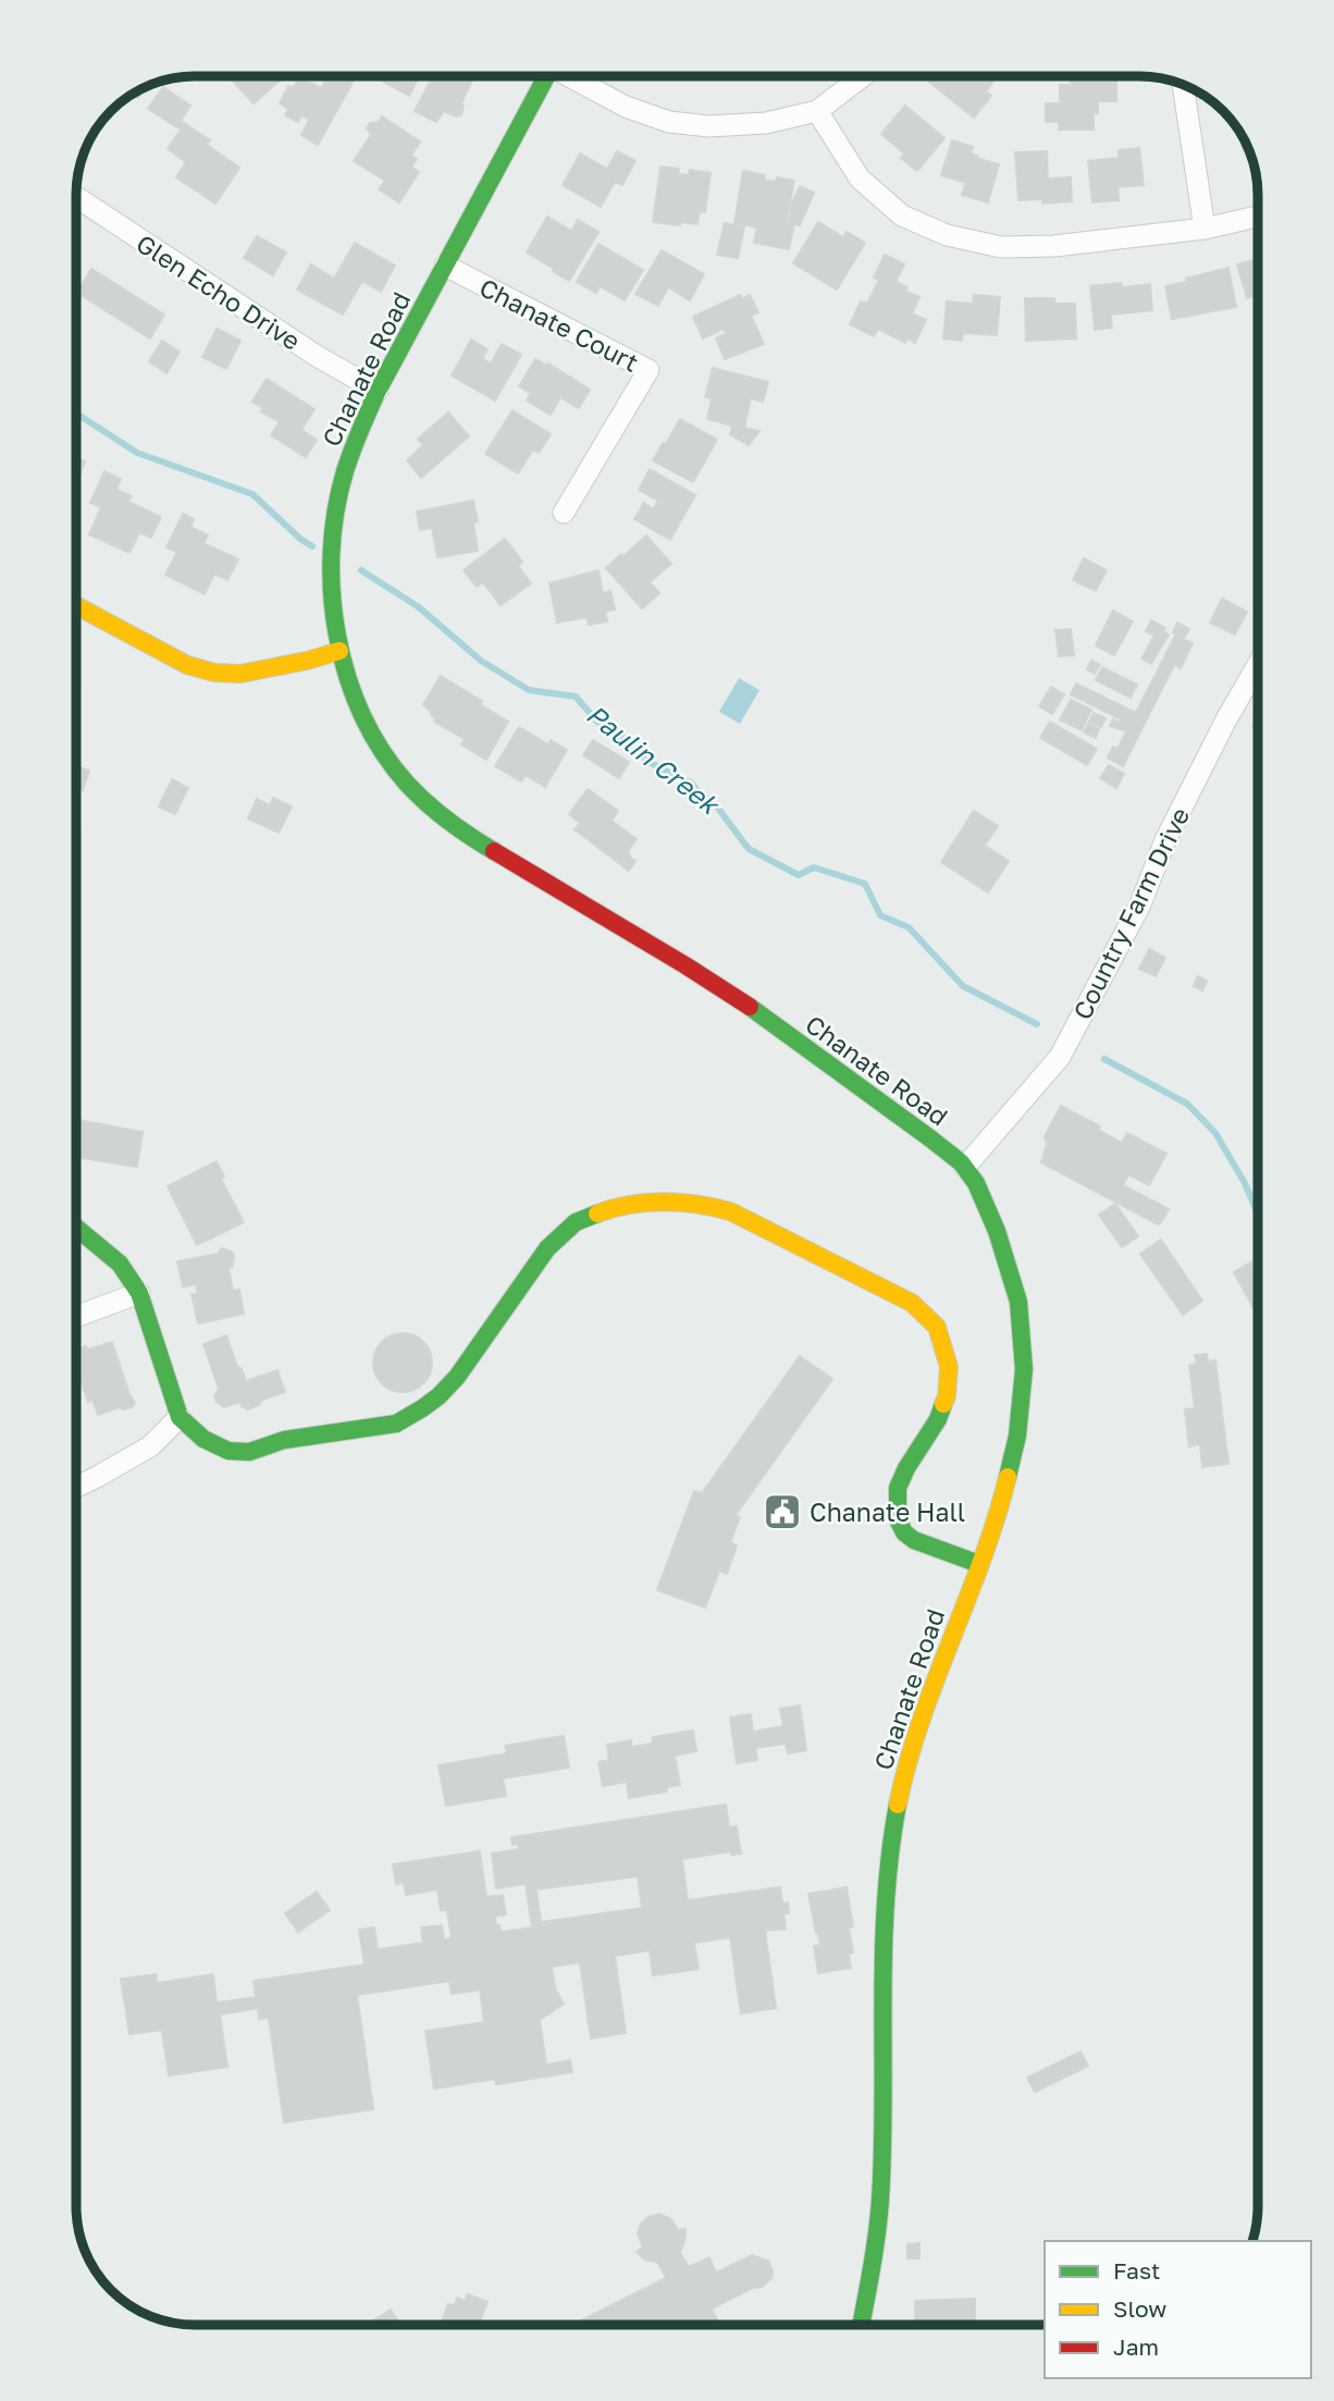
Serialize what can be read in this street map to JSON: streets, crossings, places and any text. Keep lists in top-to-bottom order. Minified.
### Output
{"streets":{"street":["Glen Echo Drive","Chanate Court","Chanate Road","Country Farm Drive"]},"crossings":[["Glen Echo Drive","Chanate Road"],["Chanate Court","Chanate Road"],["Chanate Road","Country Farm Drive"]],"water":["Paulin Creek"],"places":{"public building":["Chanate Hall"]},"legend":["Fast","Slow","Jam"]}
